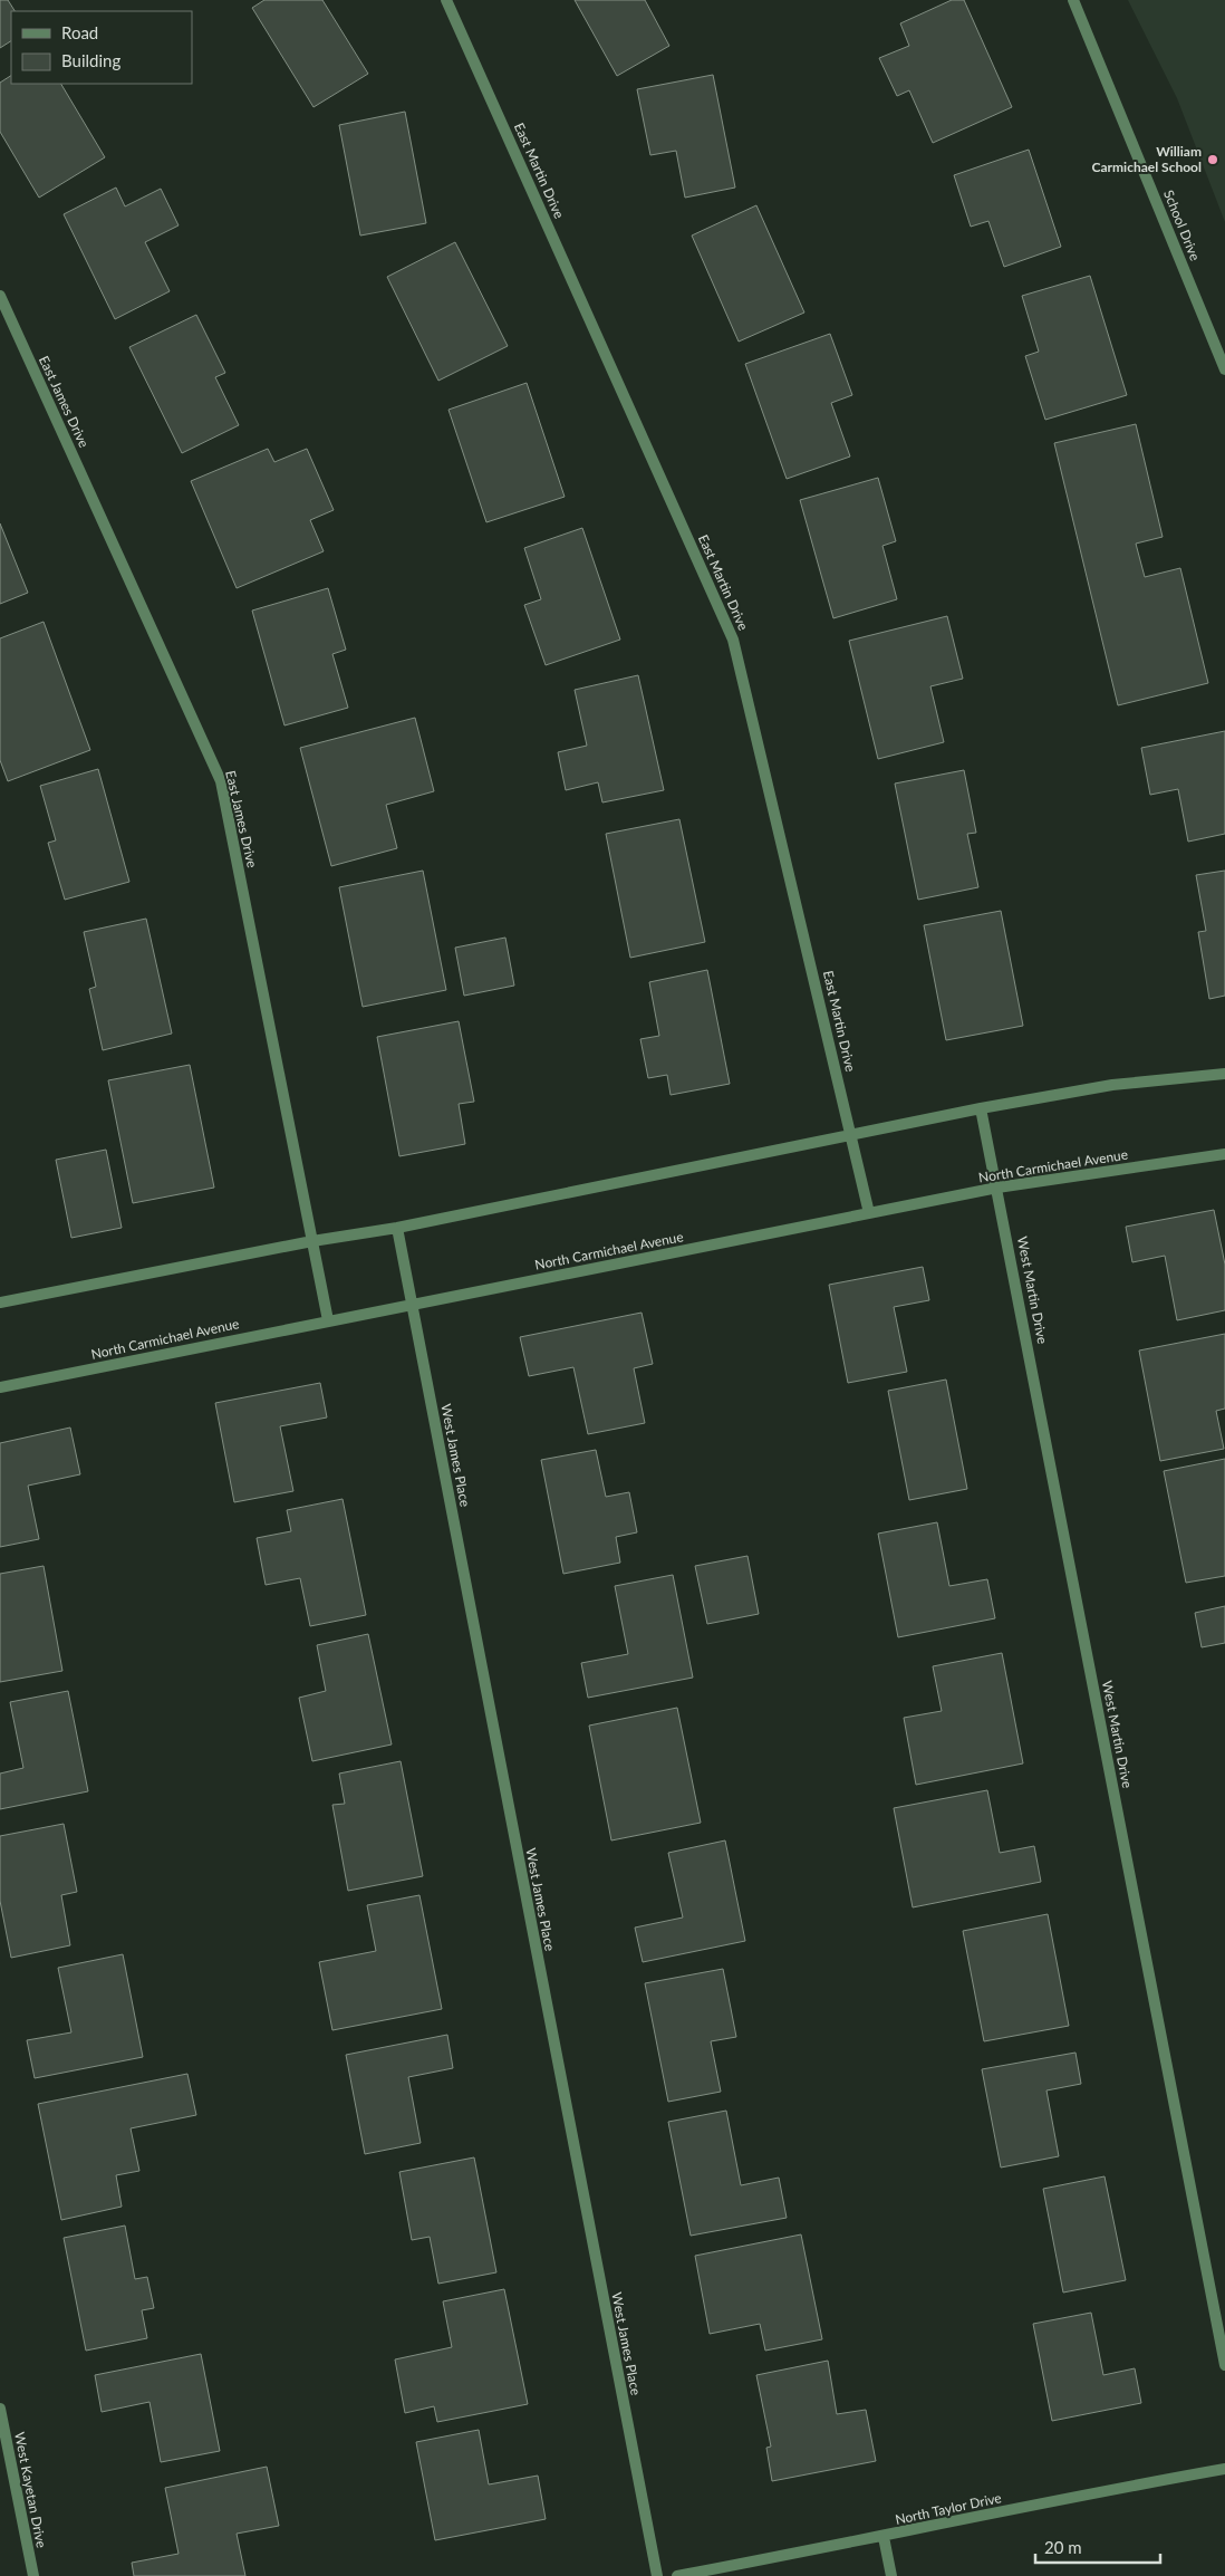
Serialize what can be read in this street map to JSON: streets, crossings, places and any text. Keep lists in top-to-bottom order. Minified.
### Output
{"streets":{"street":["East Martin Drive","School Drive","East James Drive","North Carmichael Avenue","West Martin Drive","West James Place","West Kayetan Drive","North Taylor Drive"]},"crossings":[["East Martin Drive","North Carmichael Avenue"],["East James Drive","North Carmichael Avenue"],["North Carmichael Avenue","West Martin Drive"],["North Carmichael Avenue","West James Place"]],"places":["William Carmichael School"],"legend":["Road","Building"],"scale_bar":"20 m"}
